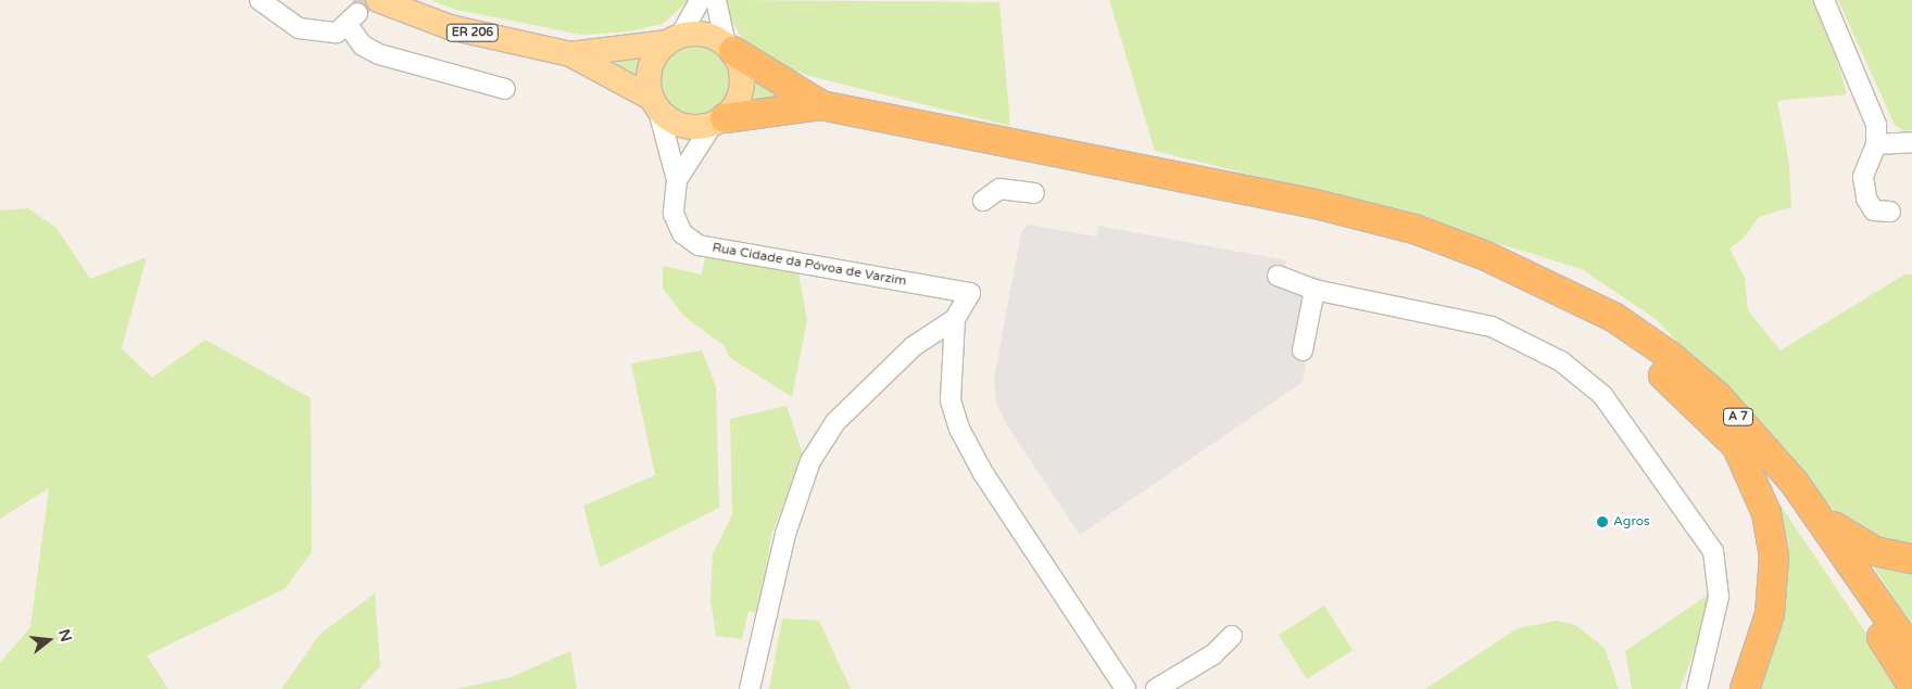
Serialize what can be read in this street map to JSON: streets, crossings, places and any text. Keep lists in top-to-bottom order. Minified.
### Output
{"streets":{"highway":["A 7"],"main road":["ER 206"],"street":["Rua Cidade da Póvoa de Varzim"]},"places":["Agros"],"north":"right"}
